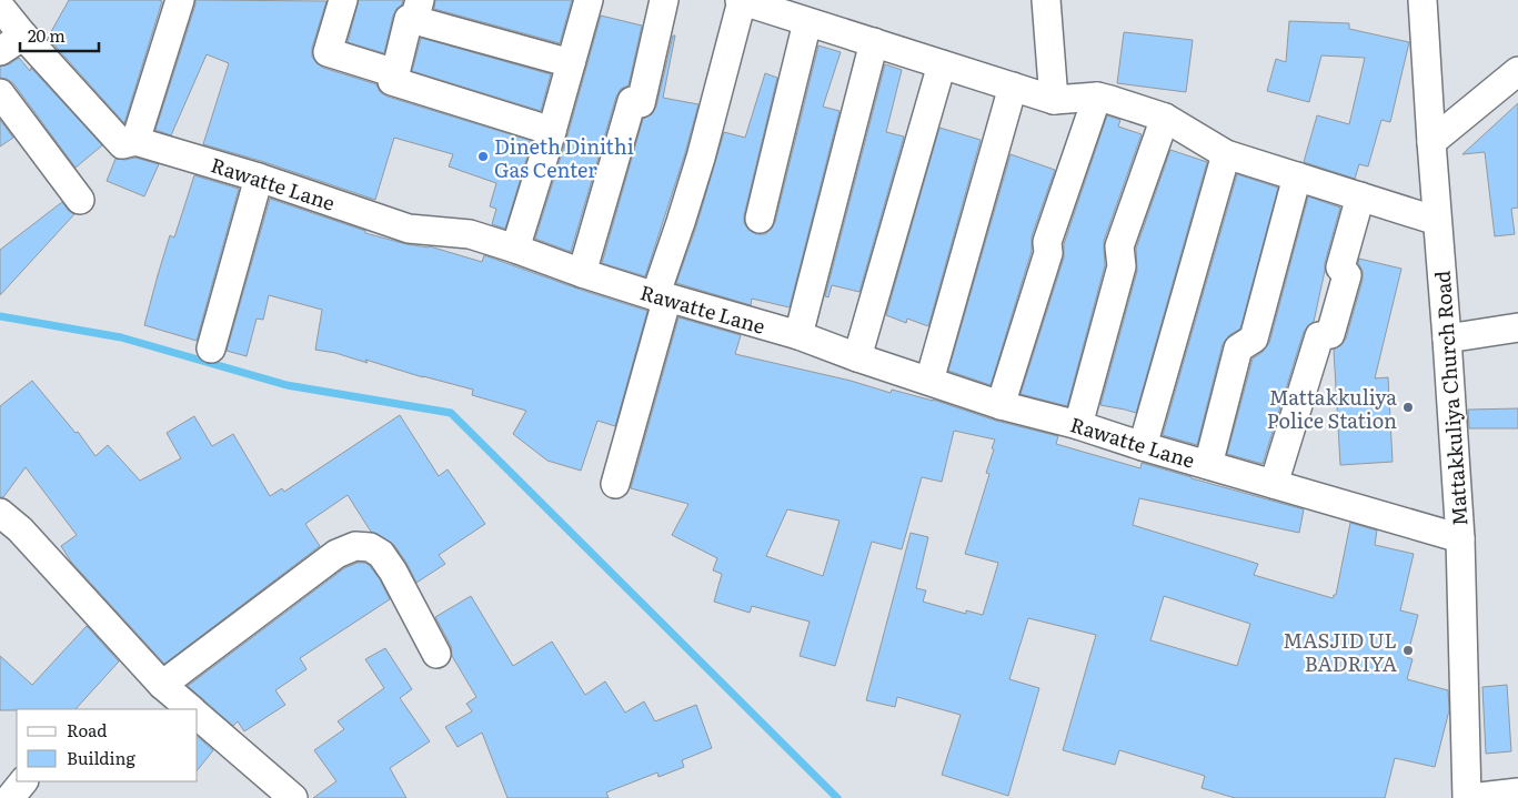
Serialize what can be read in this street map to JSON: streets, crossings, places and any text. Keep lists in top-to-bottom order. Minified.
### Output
{"streets":{"street":["Rawatte Lane","Mattakkuliya Church Road"]},"crossings":[["Rawatte Lane","Mattakkuliya Church Road"]],"places":["Dineth Dinithi Gas Center","Mattakkuliya Police Station","MASJID UL BADRIYA"],"legend":["Road","Building"],"scale_bar":"20 m"}
